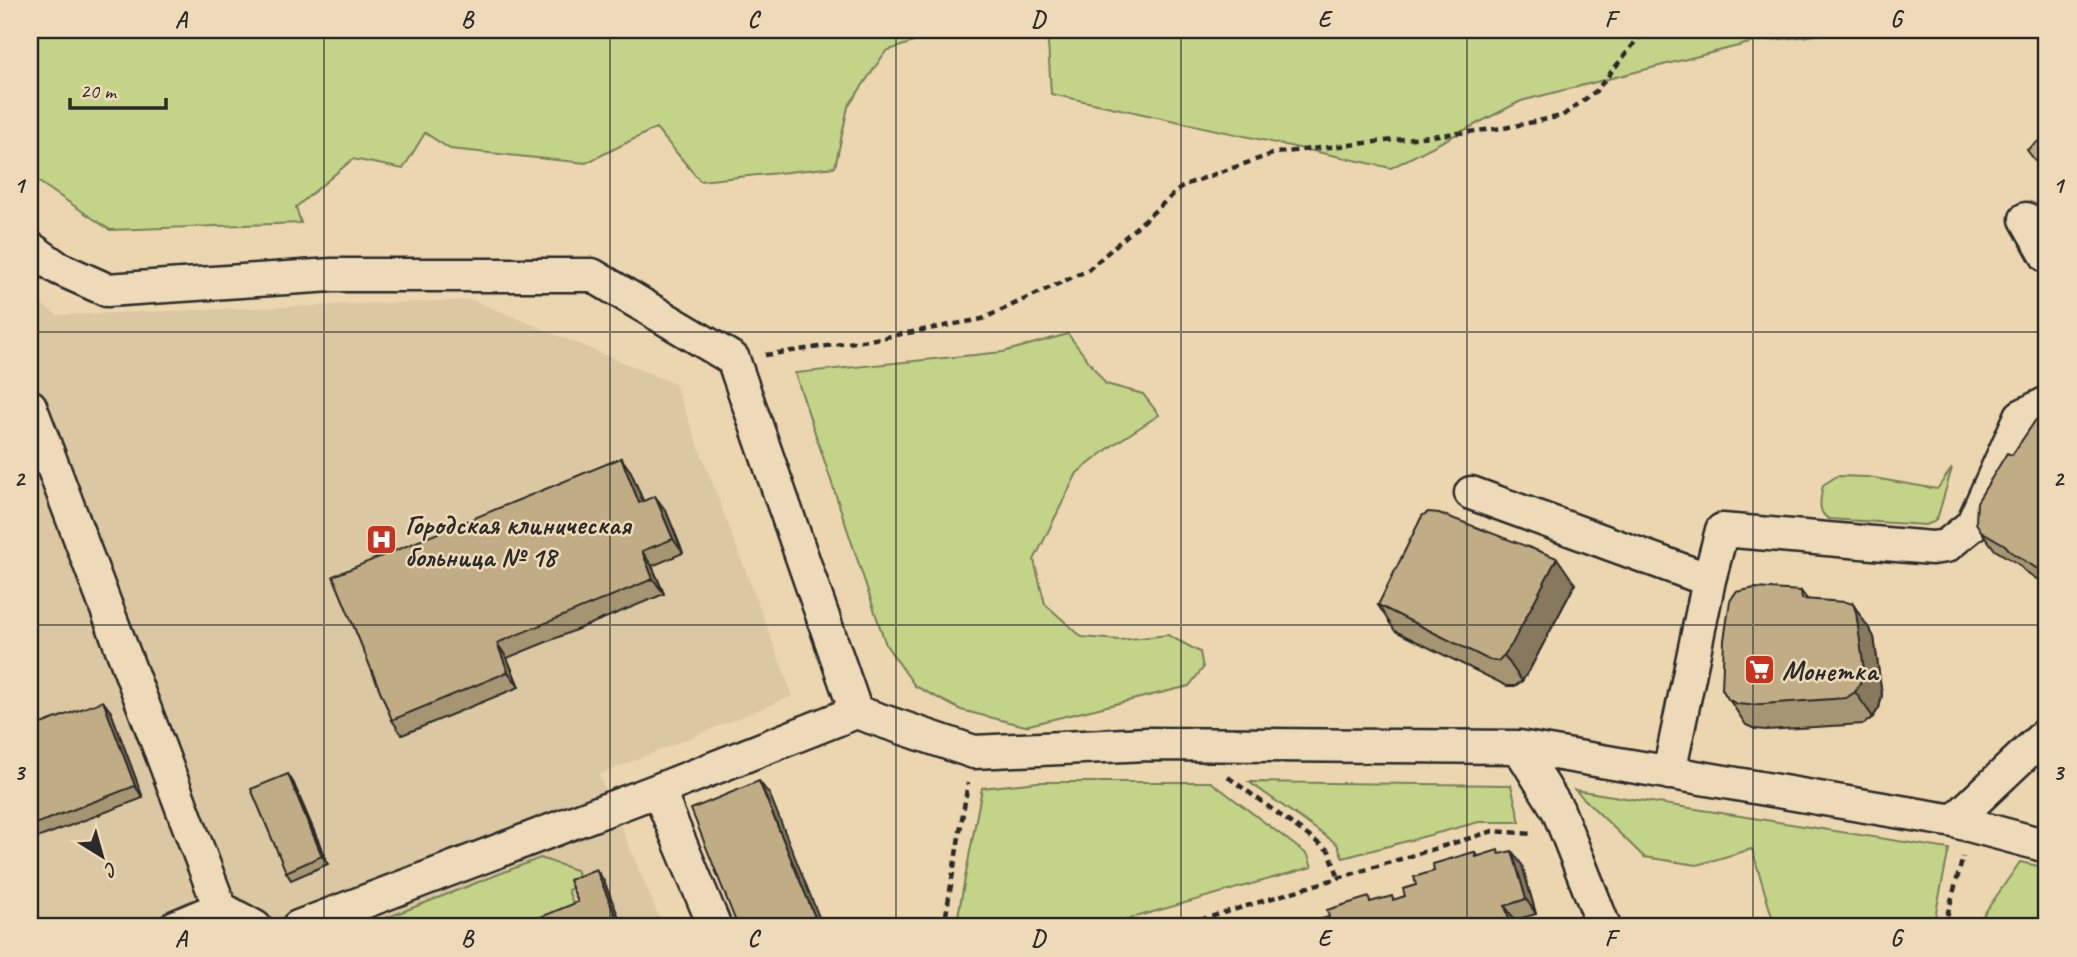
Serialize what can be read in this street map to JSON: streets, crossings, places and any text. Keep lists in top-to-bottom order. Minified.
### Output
{"places":{"hospital":["Городская клиническая больница № 18"],"supermarket":["Монетка"]},"scale_bar":"20 m","north":"bottom right","grid":{"columns":["A","B","C","D","E","F","G"],"rows":["1","2","3"]}}
